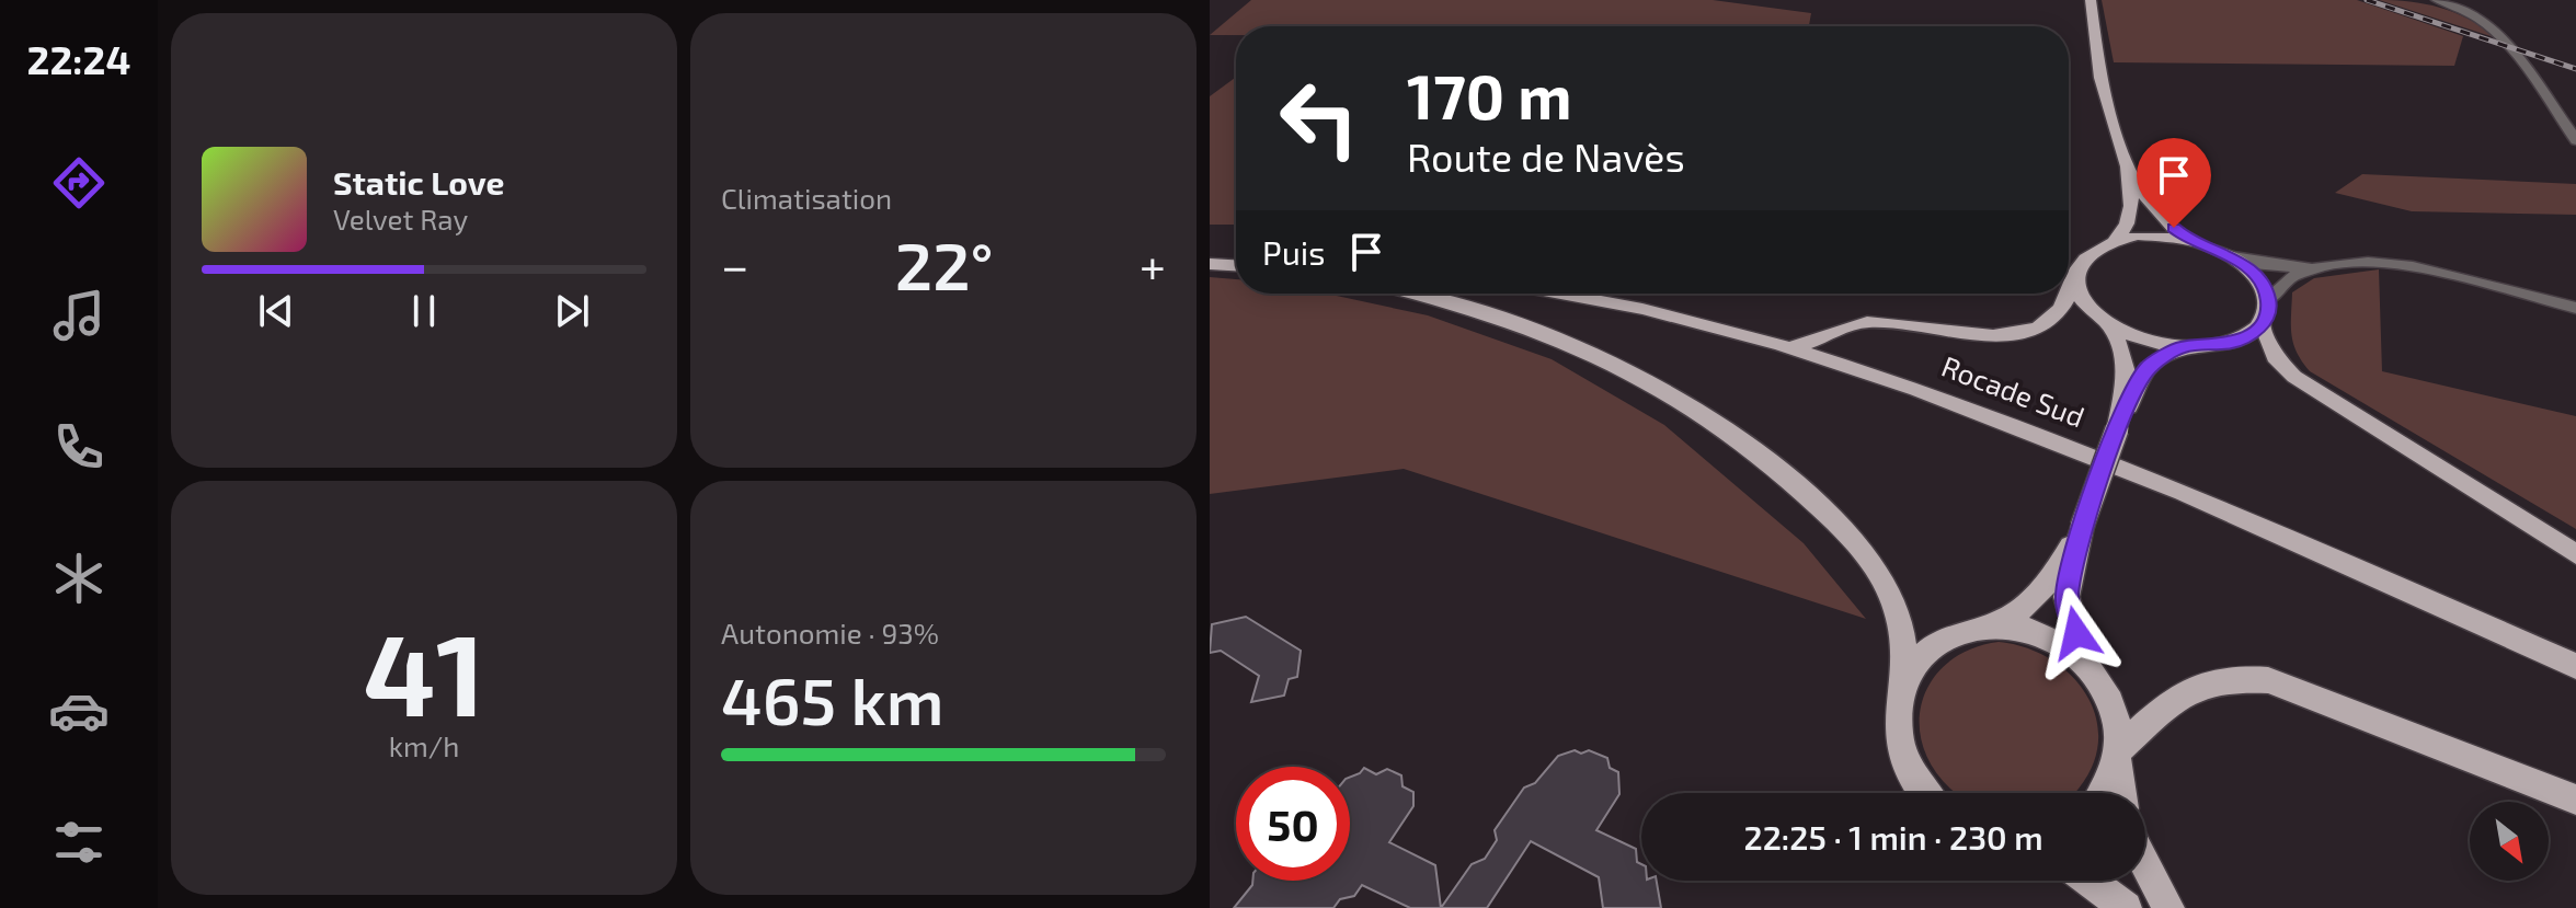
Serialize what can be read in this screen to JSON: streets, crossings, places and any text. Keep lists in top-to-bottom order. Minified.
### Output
{"streets":{"main road":["Rocade Sud"]},"north":"bottom right","page":{"tabs":"22:24","tile":["Climatisation",["41","km/h"],["Autonomie · 93%","465 km"]],"turn":["170 m","Route de Navès"],"song":["Static Love","Velvet Ray"],"then":"Puis","heat":["−","22°","+"],"limit":"50","trip":"22:25 · 1 min · 230 m"}}
